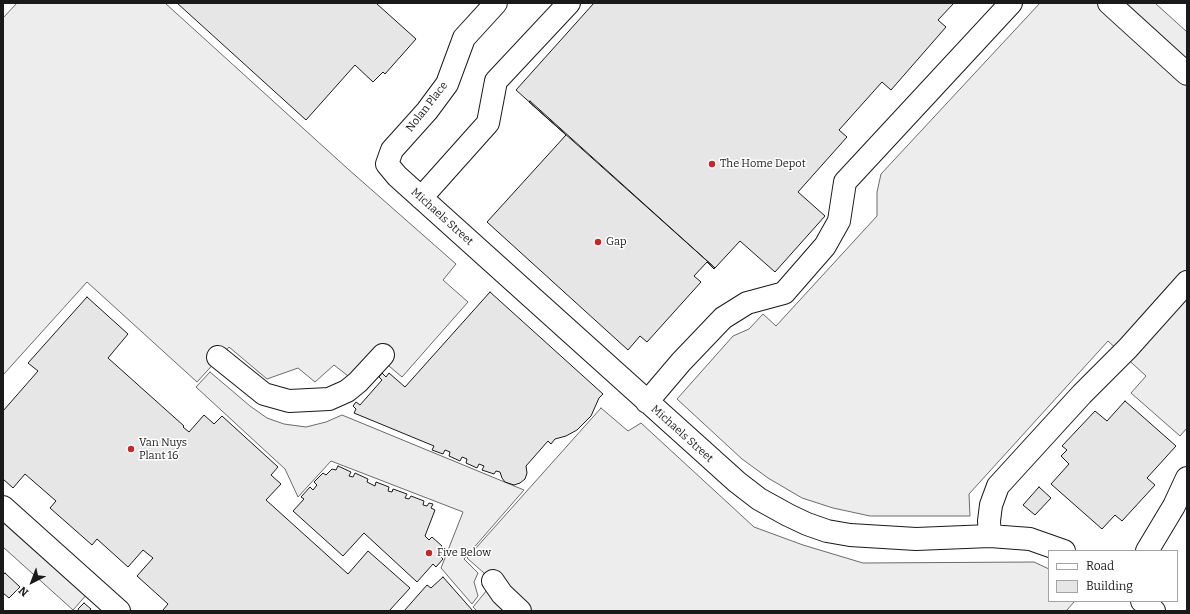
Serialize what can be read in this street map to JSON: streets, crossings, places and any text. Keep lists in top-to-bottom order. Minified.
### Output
{"streets":{"street":["Nolan Place","Michaels Street"]},"crossings":[["Nolan Place","Michaels Street"]],"places":["The Home Depot","Gap","Van Nuys Plant 16","Five Below"],"legend":["Road","Building"],"north":"bottom left"}
